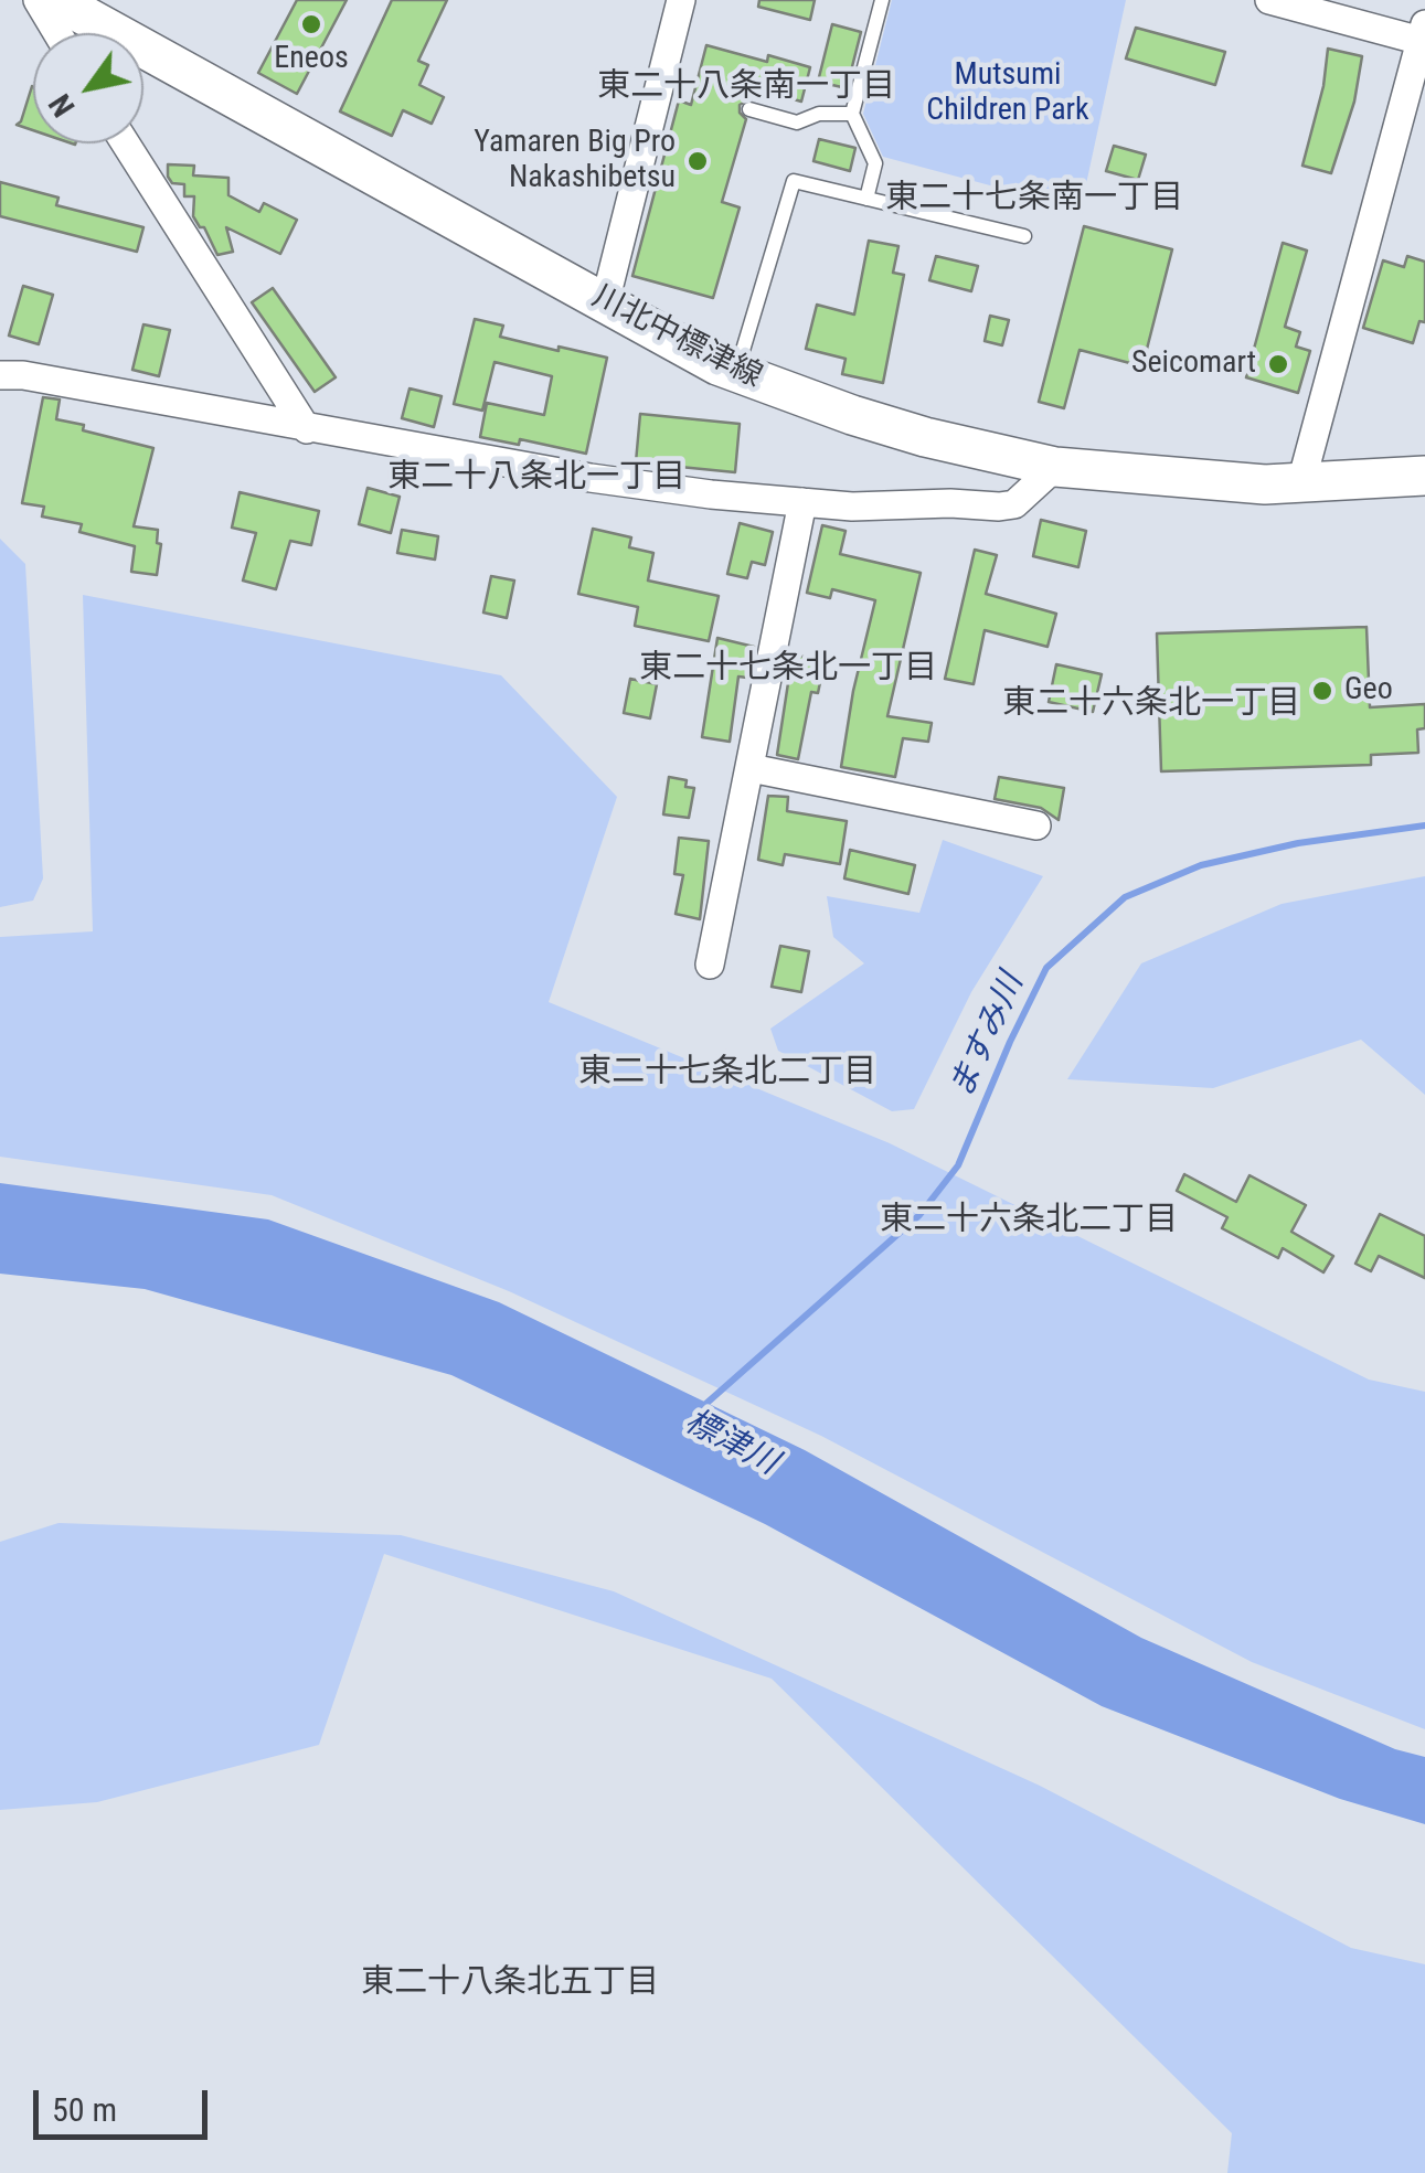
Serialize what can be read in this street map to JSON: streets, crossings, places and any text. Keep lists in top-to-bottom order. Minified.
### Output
{"streets":{"main road":["川北中標津線"]},"districts":["東二十八条南一丁目","東二十七条南一丁目","東二十八条北一丁目","東二十七条北一丁目","東二十六条北一丁目","東二十七条北二丁目","東二十六条北二丁目","東二十八条北五丁目"],"water":["ますみ川","標津川"],"parks":["Mutsumi Children Park"],"places":["Eneos","Yamaren Big Pro Nakashibetsu","Seicomart","Geo"],"scale_bar":"50 m","north":"bottom left"}
